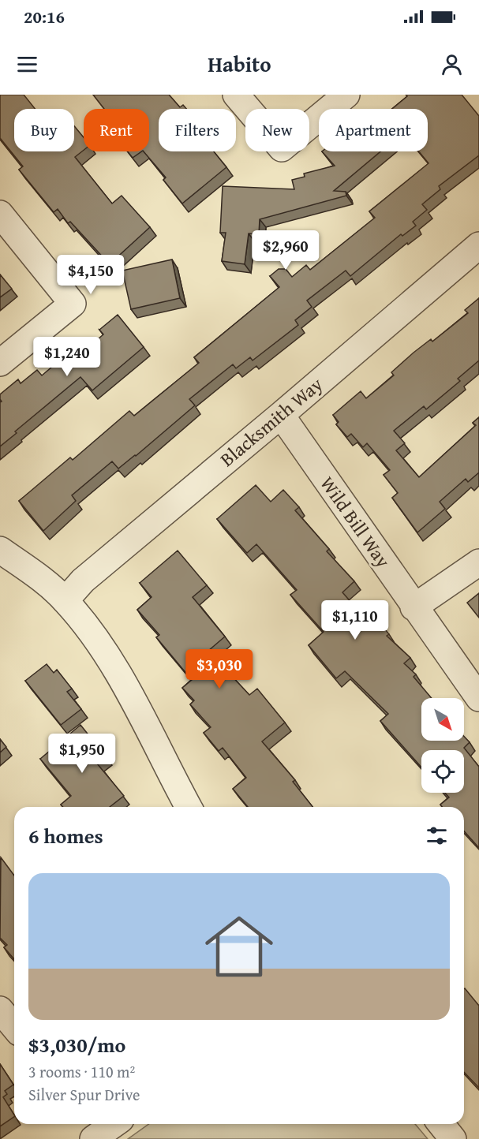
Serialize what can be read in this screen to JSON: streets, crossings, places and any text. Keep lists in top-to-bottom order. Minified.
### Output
{"streets":{"street":["Blacksmith Way","Wild Bill Way"]},"crossings":[["Blacksmith Way","Wild Bill Way"]],"north":"bottom right","page":{"status":"20:16","header":"Habito","chip":["Buy","Rent","Filters","New","Apartment"],"price":["$2,960","$4,150","$1,240","$1,110","$3,030","$1,950"],"heading":"6 homes","list":[{"name":"$3,030/mo","note":"3 rooms · 110 m² · Silver Spur Drive"}]}}
